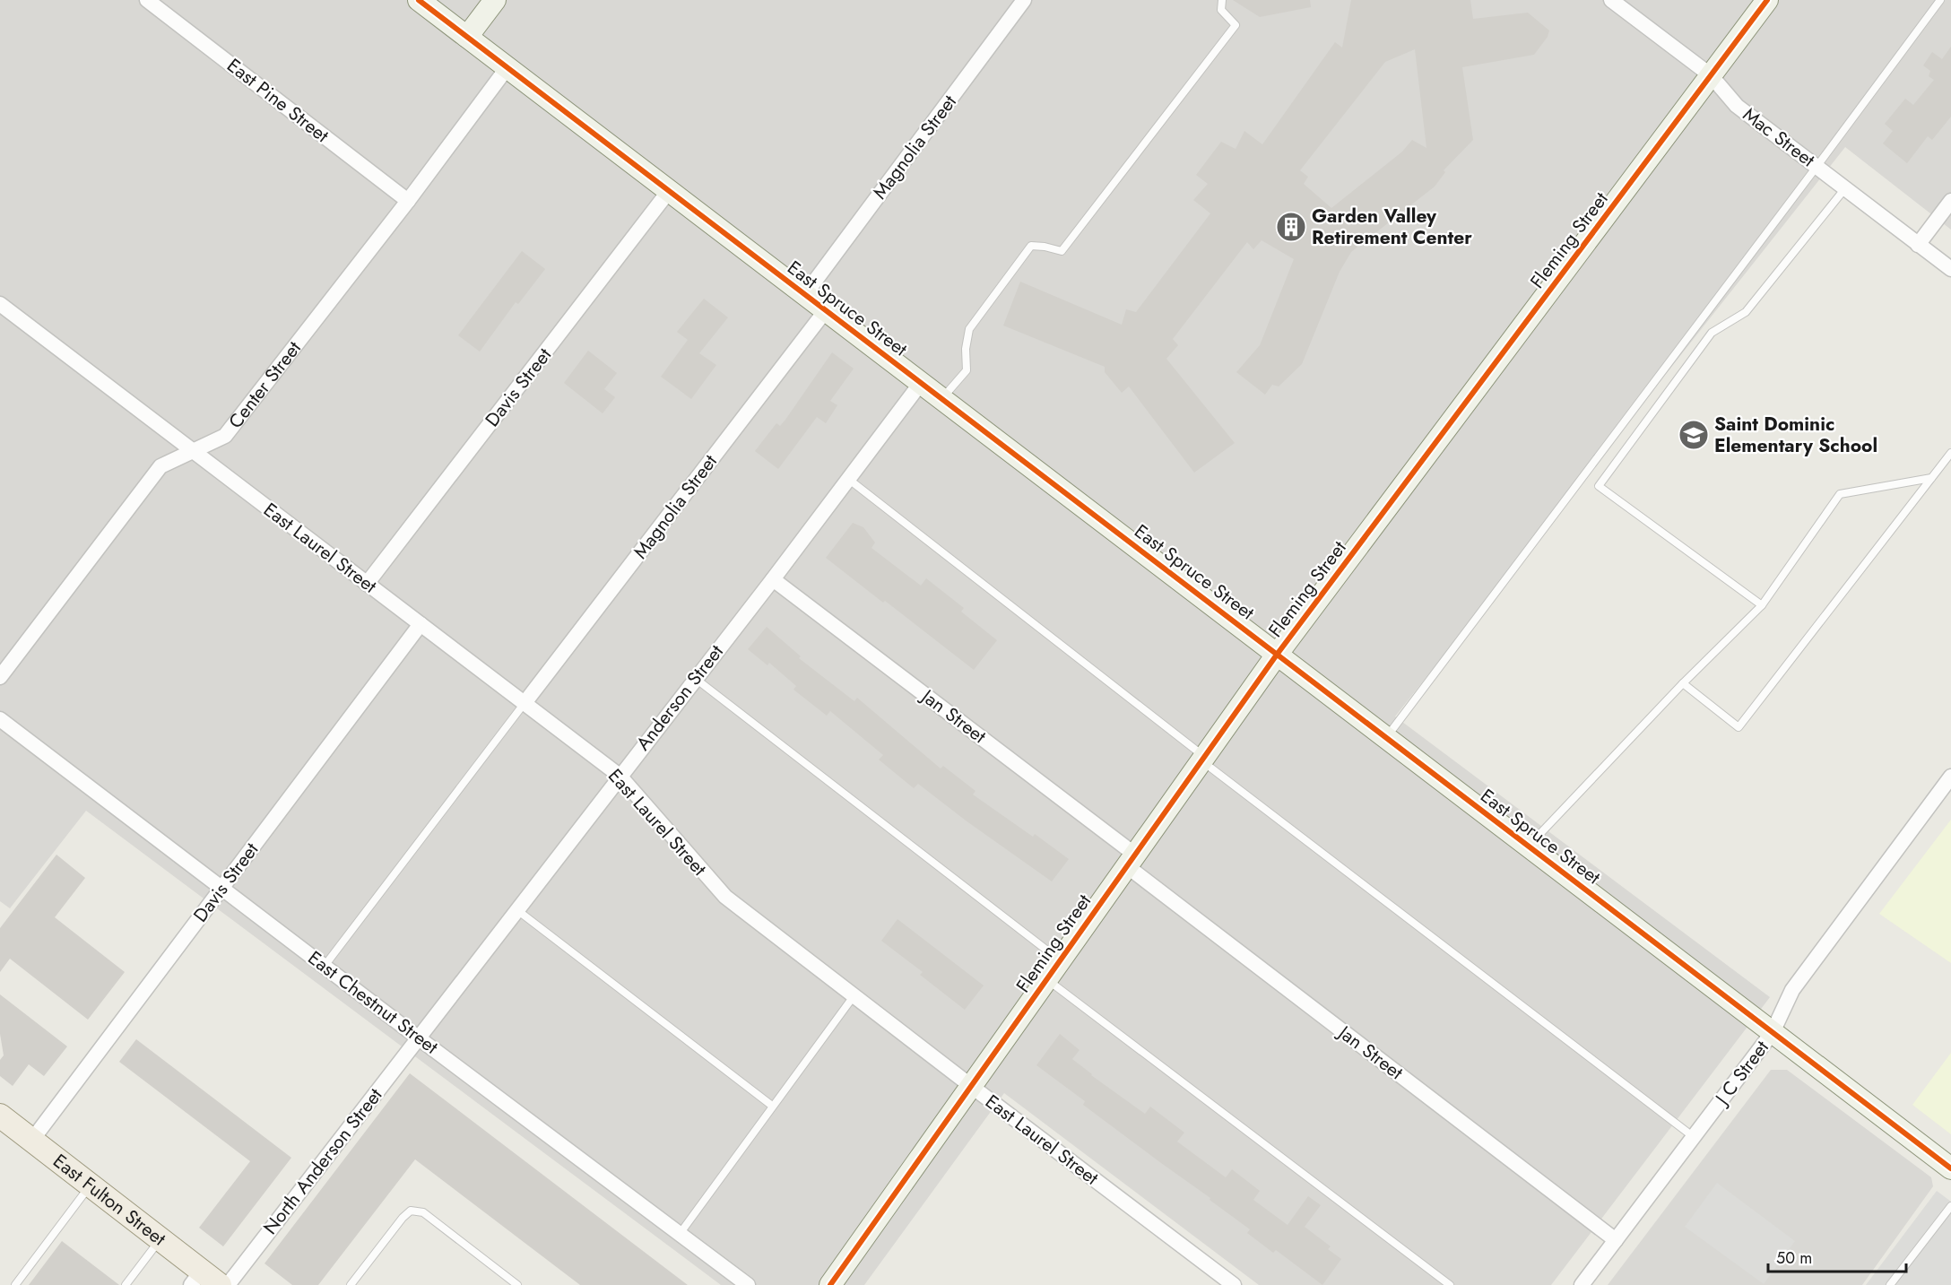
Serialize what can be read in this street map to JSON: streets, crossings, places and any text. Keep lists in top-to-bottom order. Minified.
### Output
{"streets":{"main road":["East Fulton Street"],"street":["East Pine Street","Mac Street","Magnolia Street","Fleming Street","East Spruce Street","Center Street","Davis Street","East Laurel Street","Anderson Street","Jan Street","East Chestnut Street","J C Street","North Anderson Street"]},"crossings":[["East Pine Street","Center Street"],["Mac Street","Fleming Street"],["Magnolia Street","East Spruce Street"],["Magnolia Street","East Laurel Street"],["Fleming Street","East Spruce Street"],["Fleming Street","East Laurel Street"],["Fleming Street","Jan Street"],["East Spruce Street","Center Street"],["East Spruce Street","Davis Street"],["East Spruce Street","Anderson Street"],["East Spruce Street","J C Street"],["Center Street","East Laurel Street"],["Davis Street","East Laurel Street"],["Davis Street","East Chestnut Street"],["Davis Street","East Fulton Street"],["East Laurel Street","Anderson Street"],["Anderson Street","Jan Street"],["Anderson Street","East Chestnut Street"],["Anderson Street","North Anderson Street"],["Jan Street","J C Street"],["East Chestnut Street","North Anderson Street"]],"places":{"building":["Garden Valley Retirement Center"],"school or university":["Saint Dominic Elementary School"]},"scale_bar":"50 m"}
